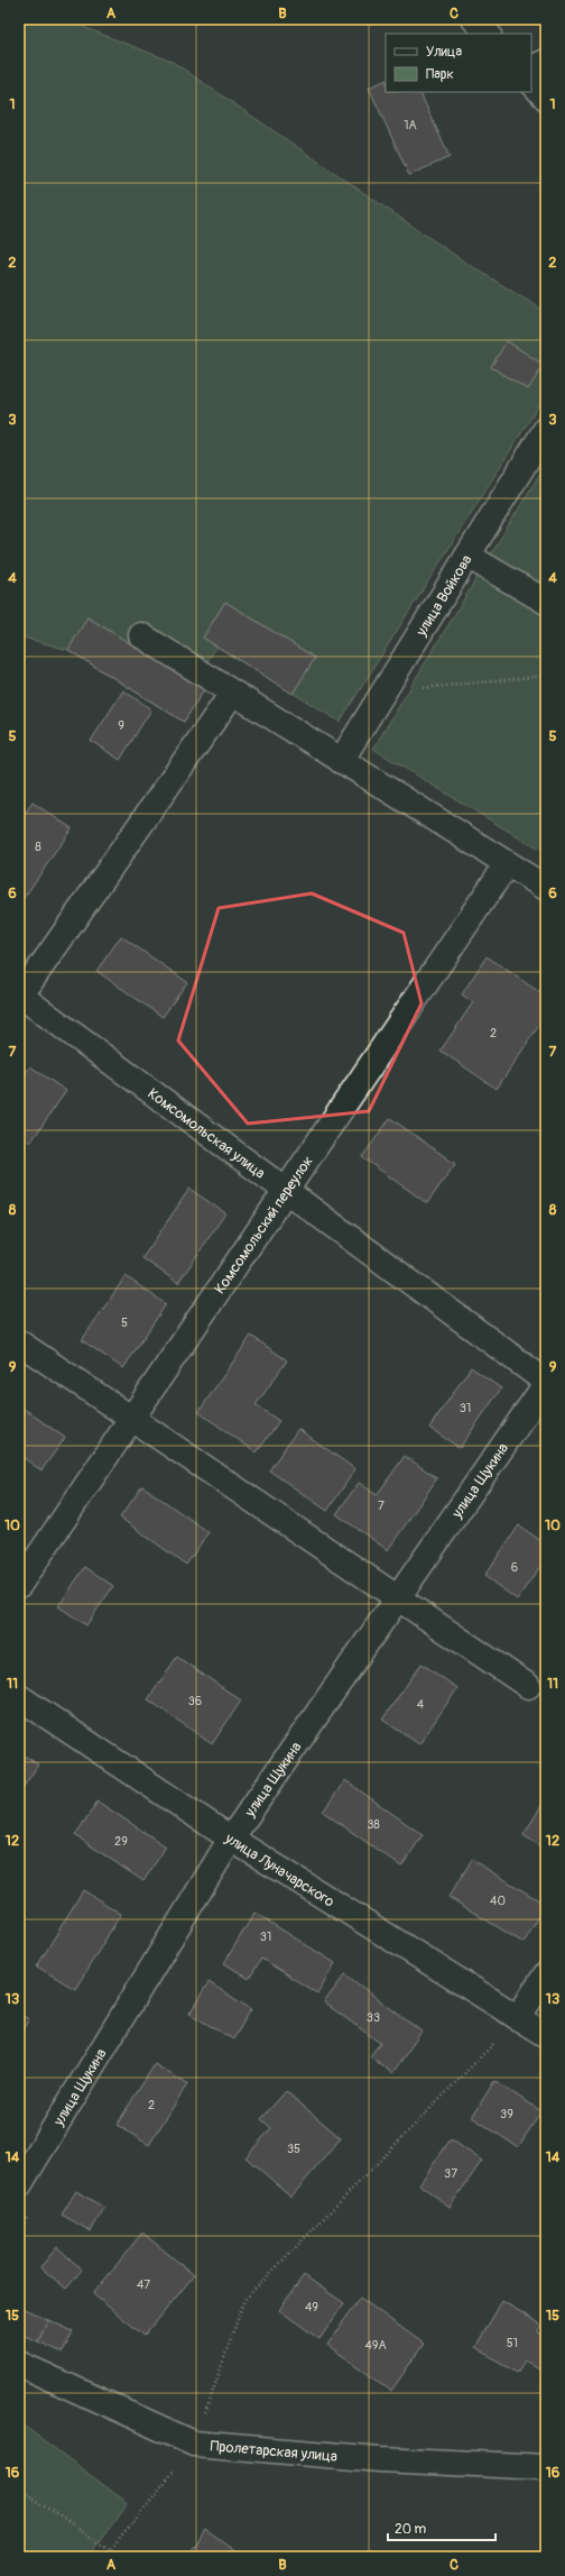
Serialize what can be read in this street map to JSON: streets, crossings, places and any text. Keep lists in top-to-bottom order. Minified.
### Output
{"streets":{"street":["улица Войкова","Комсомольская улица","Комсомольский переулок","улица Щукина","улица Луначарского","Пролетарская улица"]},"crossings":[["Комсомольская улица","Комсомольский переулок"],["Комсомольская улица","улица Щукина"],["улица Щукина","улица Луначарского"]],"house_numbers":["1А","9","8","2","5","31","7","6","36","4","38","29","40","31","33","2","39","35","37","47","49","51","49А"],"legend":["Улица","Парк"],"scale_bar":"20 m","grid":{"columns":["A","B","C"],"rows":["1","2","3","4","5","6","7","8","9","10","11","12","13","14","15","16"]}}
